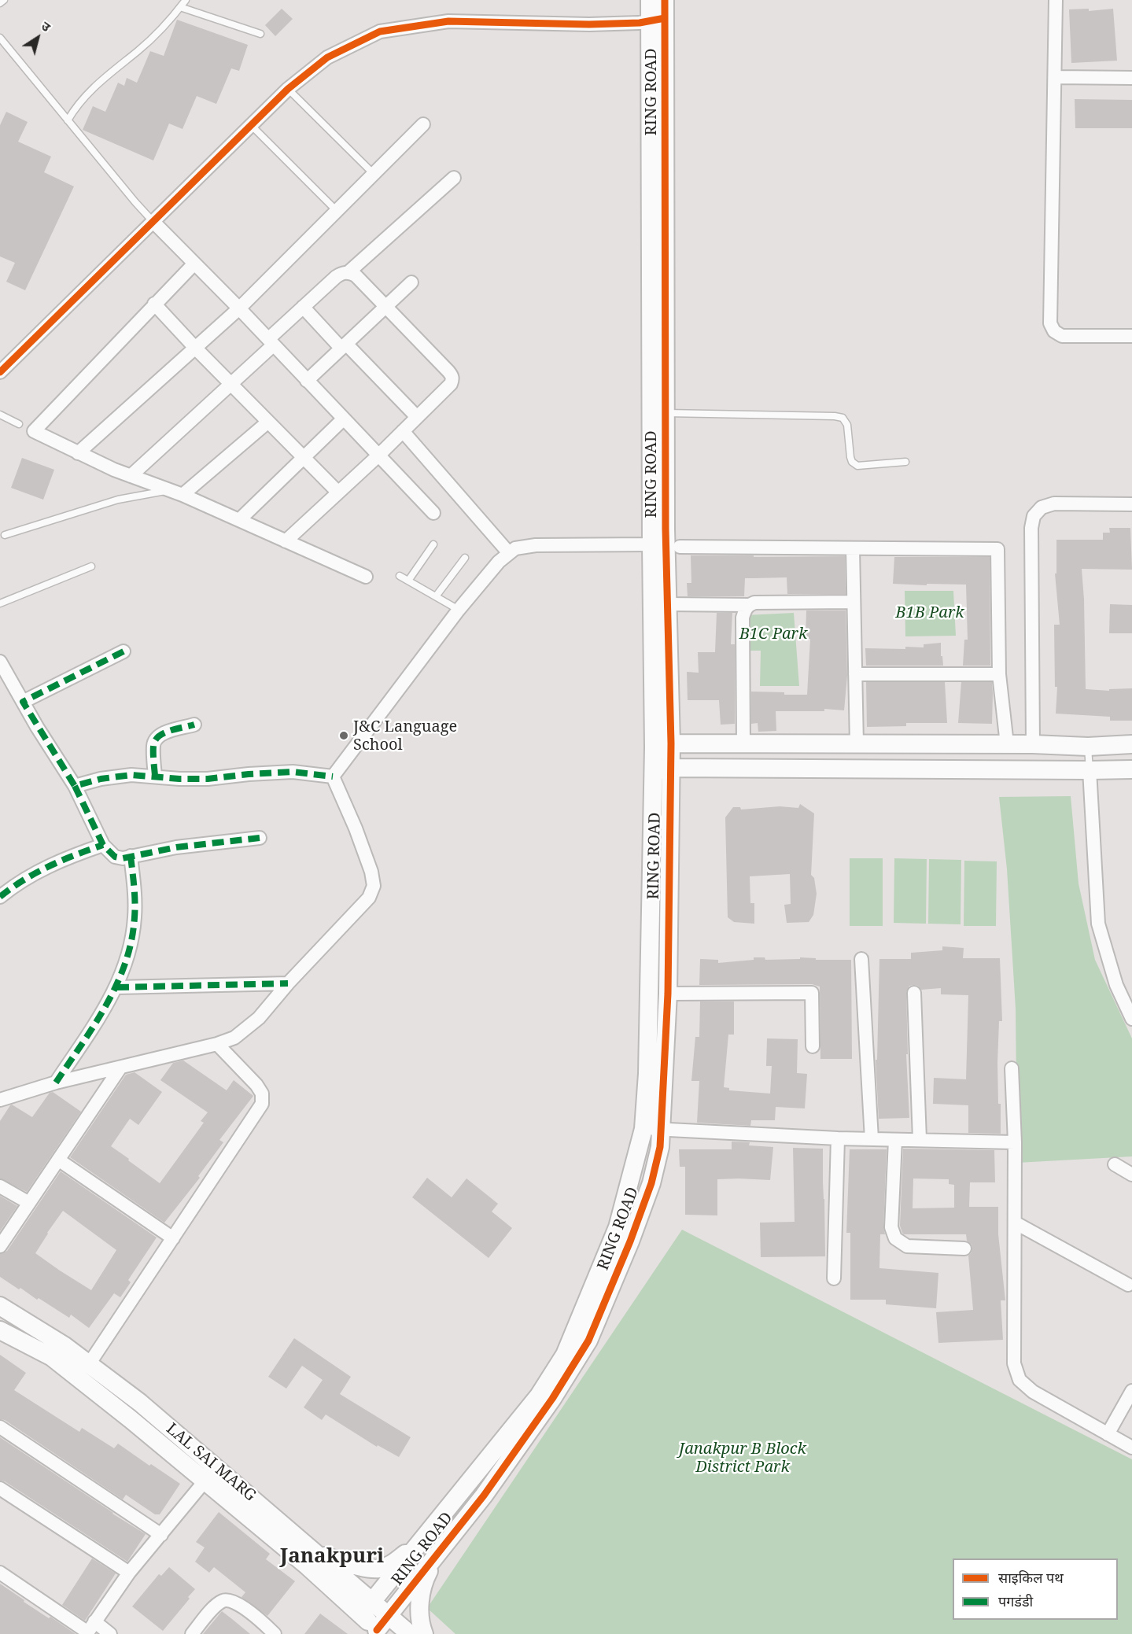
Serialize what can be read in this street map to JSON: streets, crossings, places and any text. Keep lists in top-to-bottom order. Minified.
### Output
{"streets":{"street":["RING ROAD","LAL SAI MARG"]},"crossings":[["RING ROAD","LAL SAI MARG"]],"districts":["Janakpuri"],"parks":["B1B Park","B1C Park","Janakpur B Block District Park"],"places":["J&C Language School"],"legend":["साइकिल पथ","पगडंडी"],"north":"top right"}
